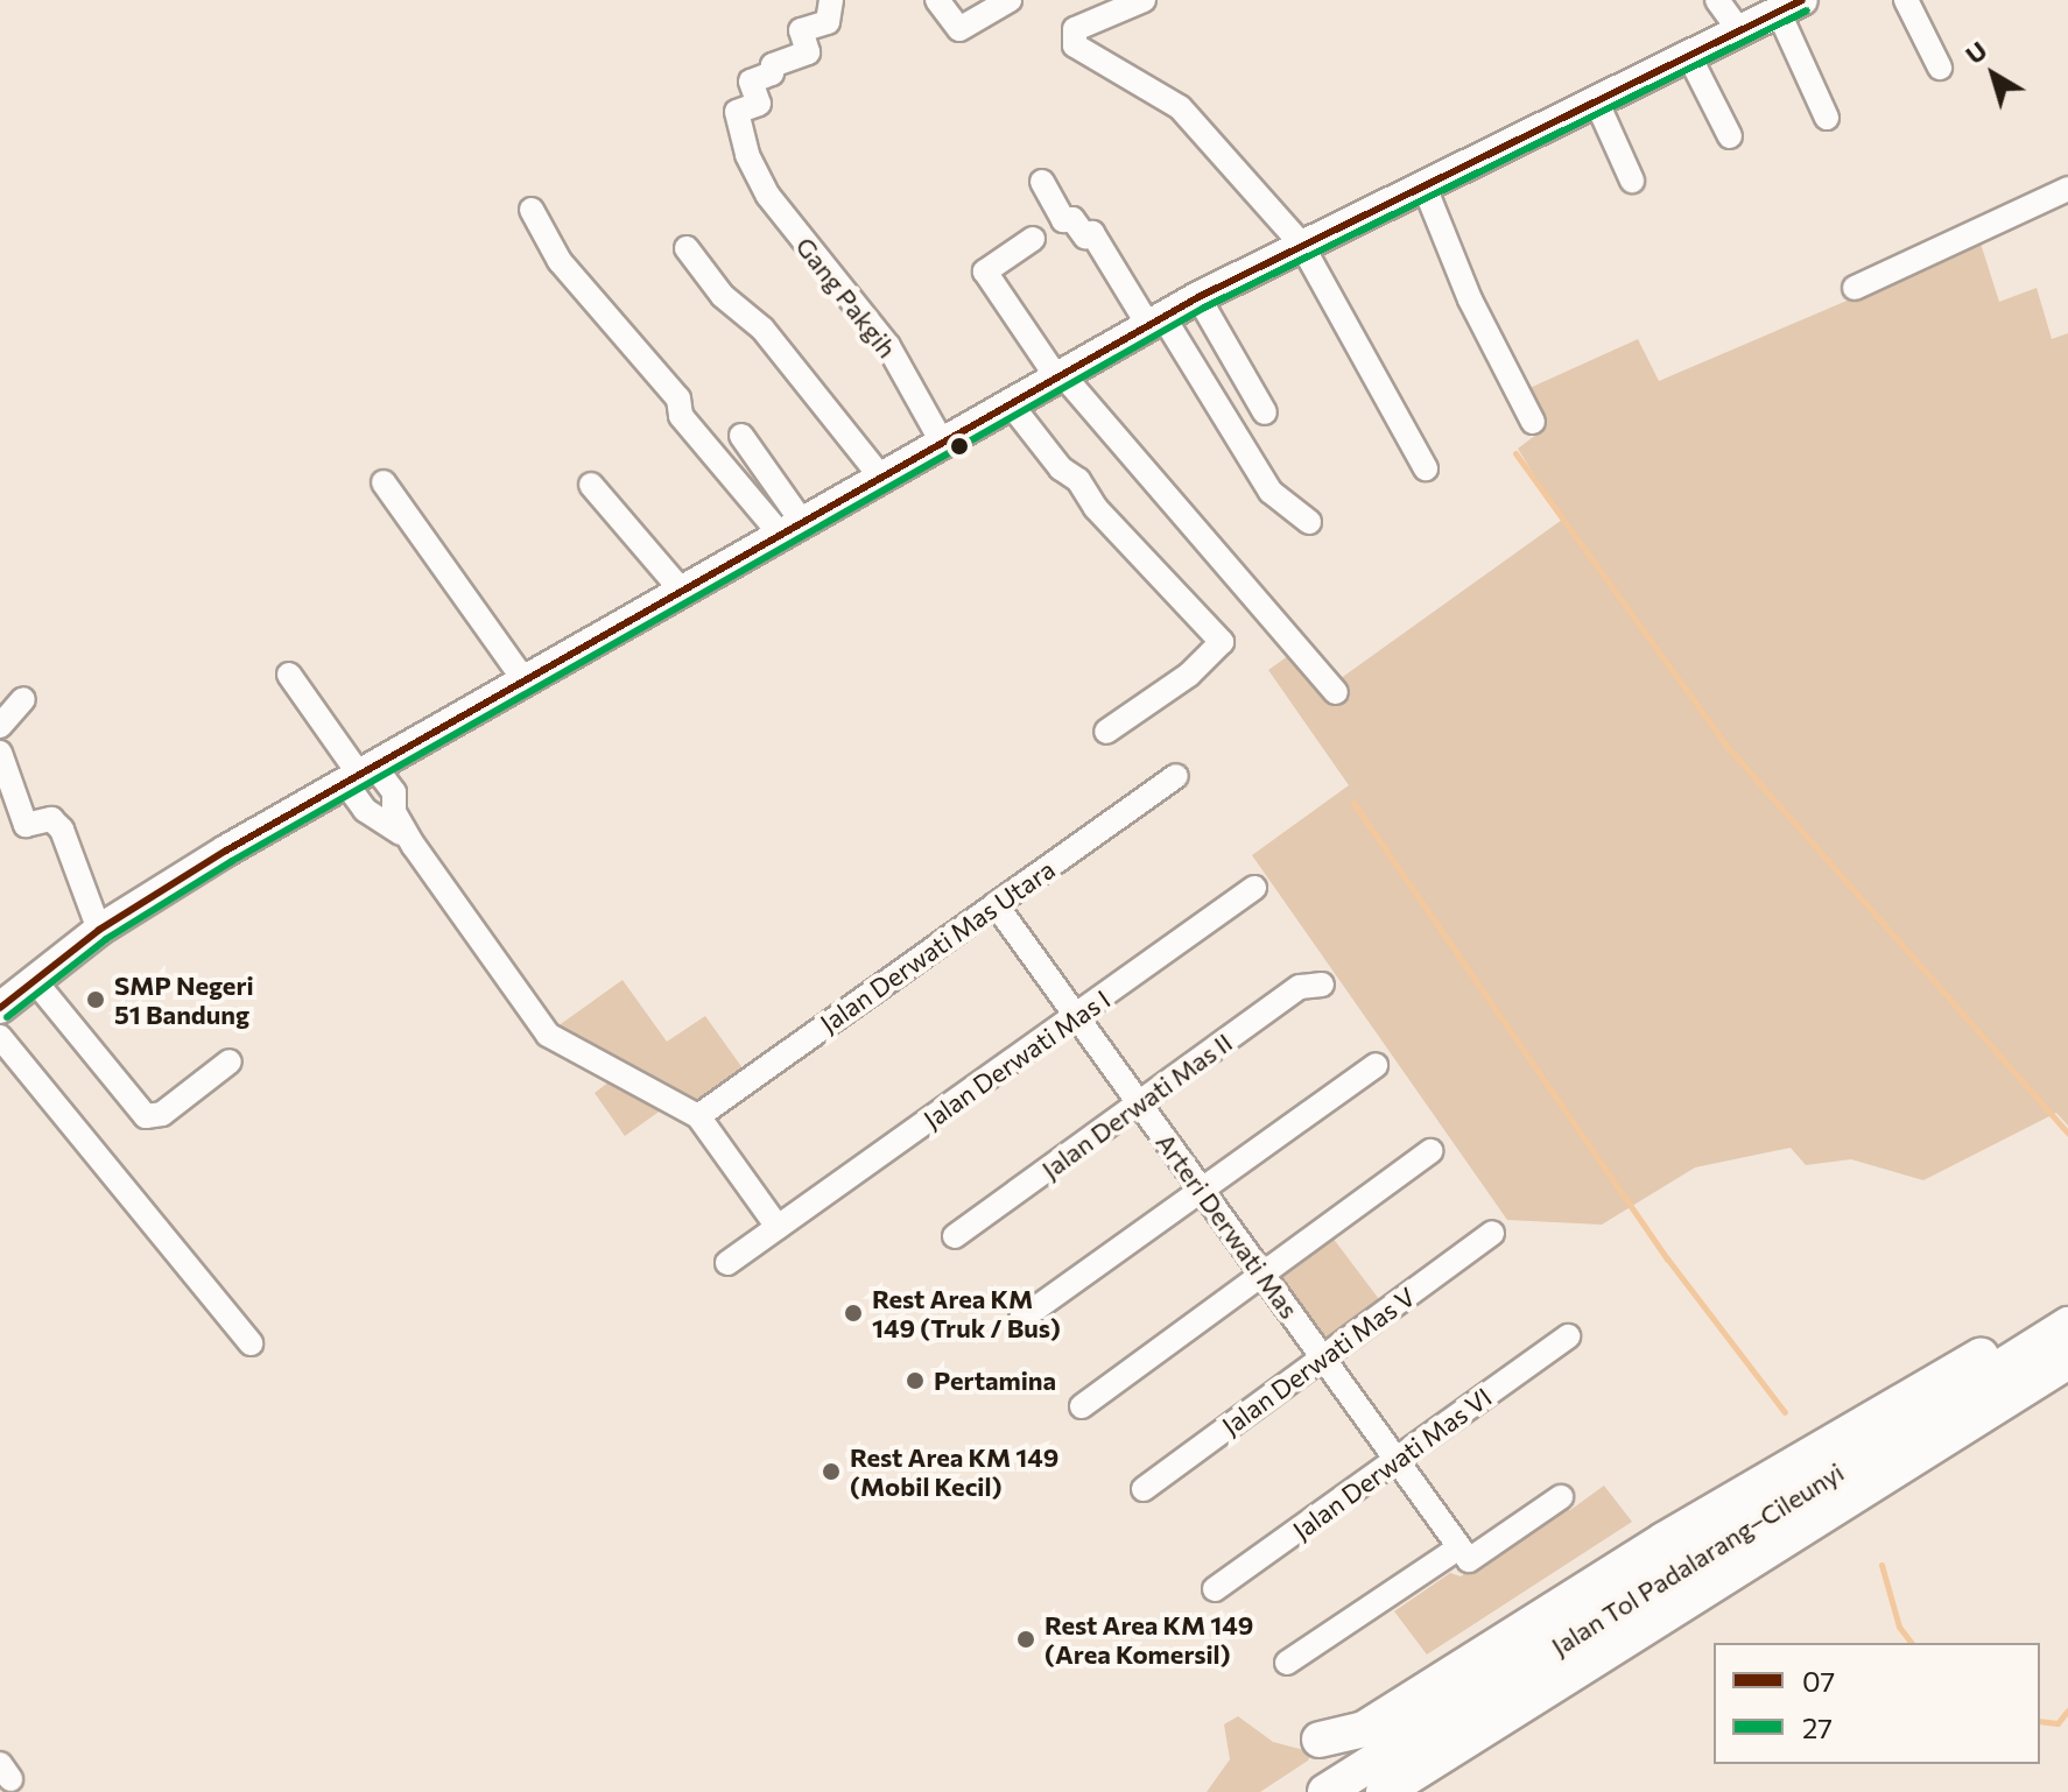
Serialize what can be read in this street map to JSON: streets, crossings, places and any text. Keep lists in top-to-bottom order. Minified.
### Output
{"streets":{"highway":["Jalan Tol Padalarang–Cileunyi"],"street":["Gang Pakgih","Jalan Derwati Mas Utara","Jalan Derwati Mas I","Jalan Derwati Mas II","Arteri Derwati Mas","Jalan Derwati Mas V","Jalan Derwati Mas VI"]},"crossings":[["Jalan Derwati Mas Utara","Arteri Derwati Mas"],["Jalan Derwati Mas I","Arteri Derwati Mas"],["Jalan Derwati Mas II","Arteri Derwati Mas"],["Arteri Derwati Mas","Jalan Derwati Mas V"],["Arteri Derwati Mas","Jalan Derwati Mas VI"]],"places":["SMP Negeri 51 Bandung","Rest Area KM 149 (Truk / Bus)","Pertamina","Rest Area KM 149 (Mobil Kecil)","Rest Area KM 149 (Area Komersil)"],"lines":["transit line 07","transit line 27"],"legend":["07","27"],"north":"top left"}
